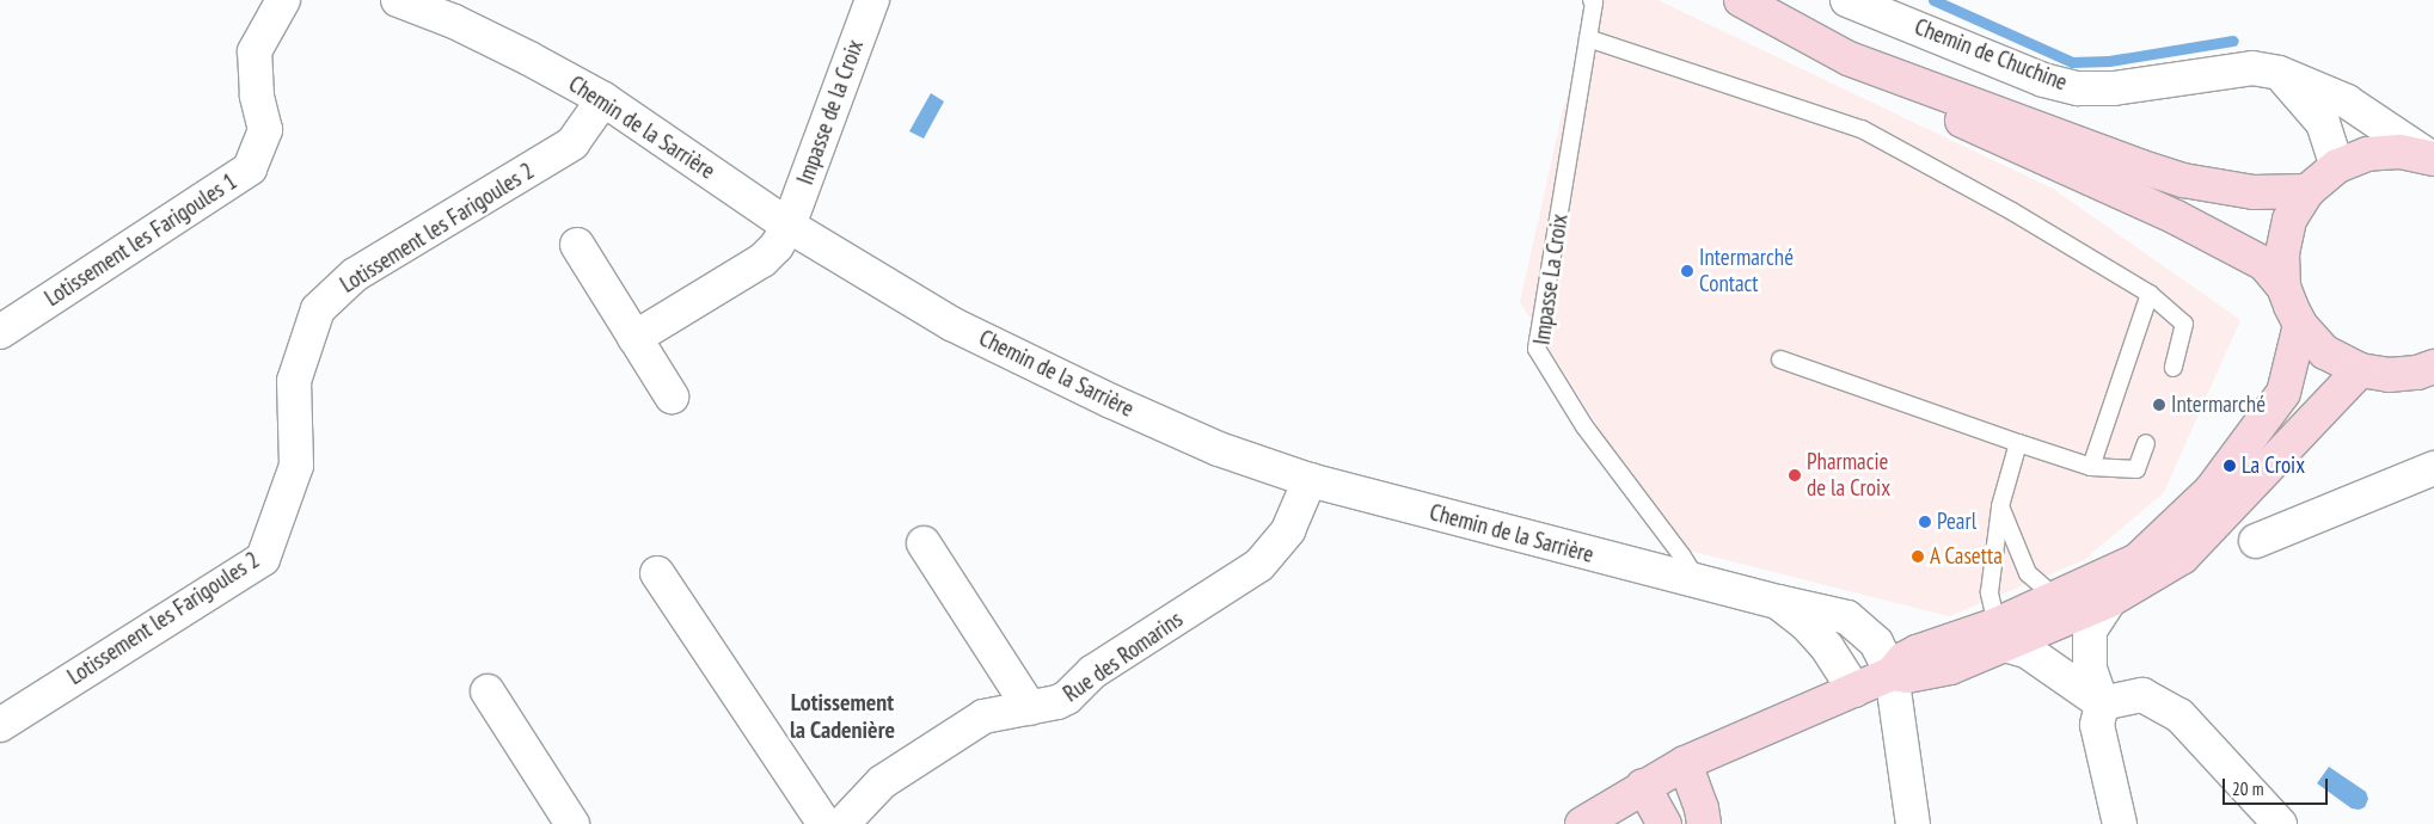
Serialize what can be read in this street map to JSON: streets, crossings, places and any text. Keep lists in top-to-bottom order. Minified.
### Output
{"streets":{"street":["Chemin de Chuchine","Impasse de la Croix","Chemin de la Sarrière","Lotissement les Farigoules 2","Lotissement les Farigoules 1","Rue des Romarins"],"lane":["Impasse La Croix"]},"crossings":[["Impasse de la Croix","Chemin de la Sarrière"],["Chemin de la Sarrière","Lotissement les Farigoules 2"],["Chemin de la Sarrière","Impasse La Croix"],["Chemin de la Sarrière","Rue des Romarins"]],"districts":["Lotissement la Cadenière"],"places":["Intermarché Contact","Intermarché","La Croix","Pharmacie de la Croix","Pearl","A Casetta"],"scale_bar":"20 m"}
